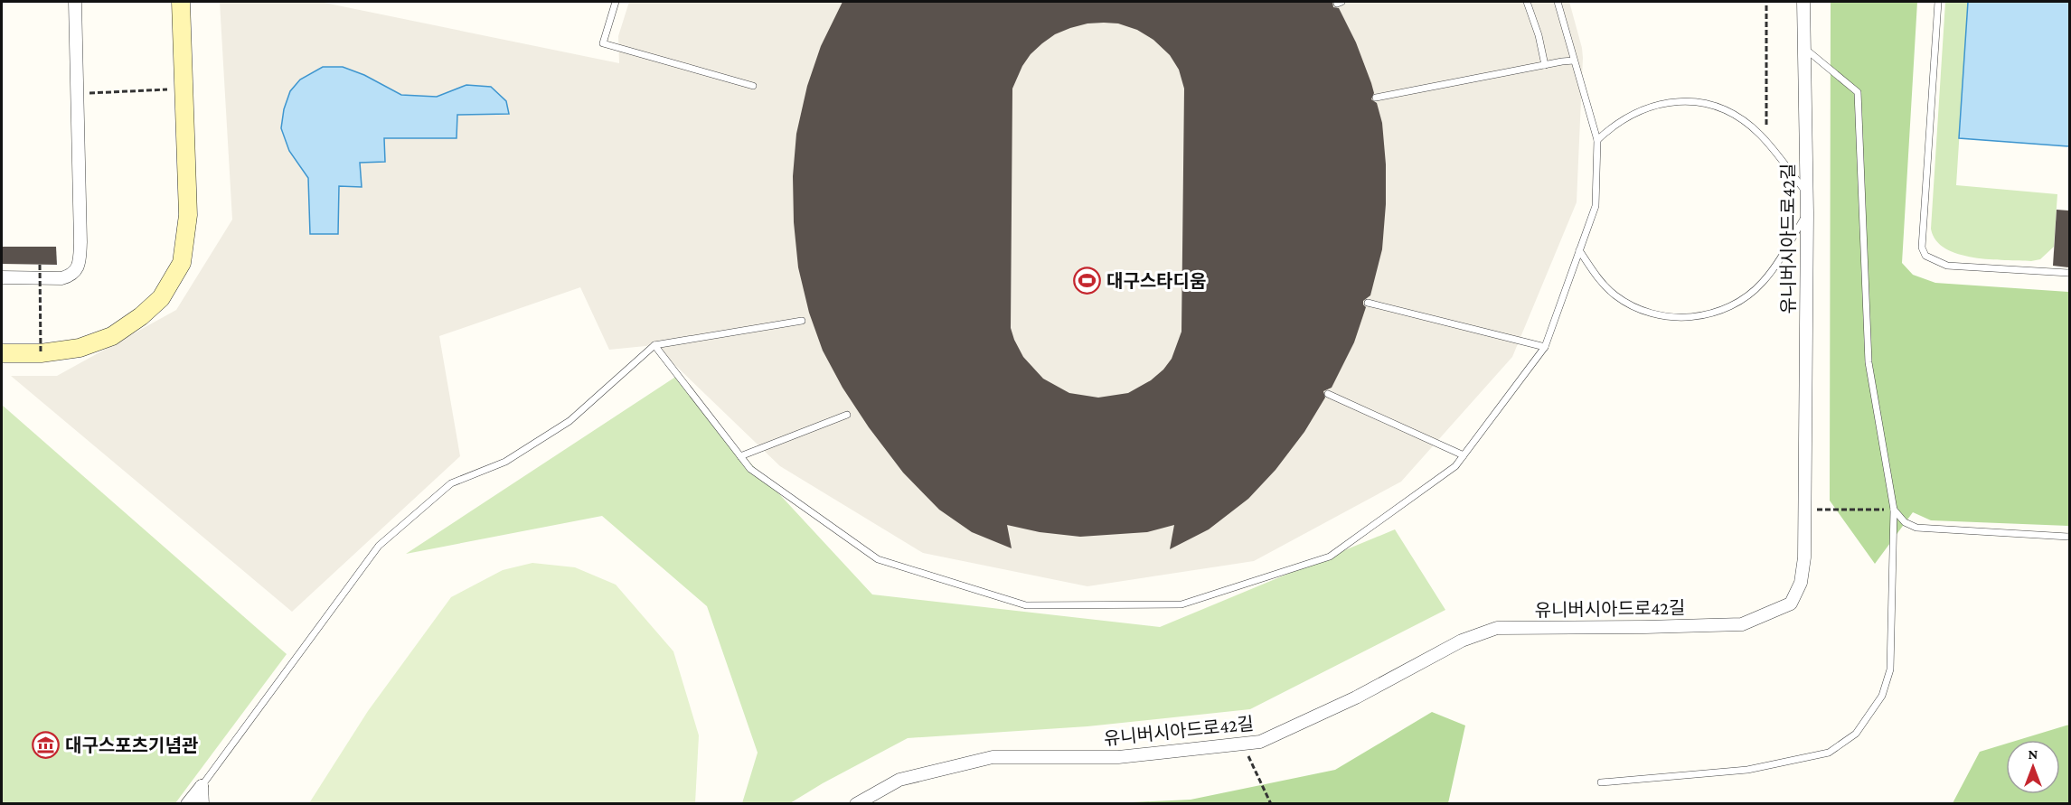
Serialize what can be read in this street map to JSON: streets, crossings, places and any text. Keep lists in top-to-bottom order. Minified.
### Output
{"streets":{"street":["유니버시아드로42길"]},"places":{"sports":["대구스타디움"],"museum":["대구스포츠기념관"]},"north":"top"}
